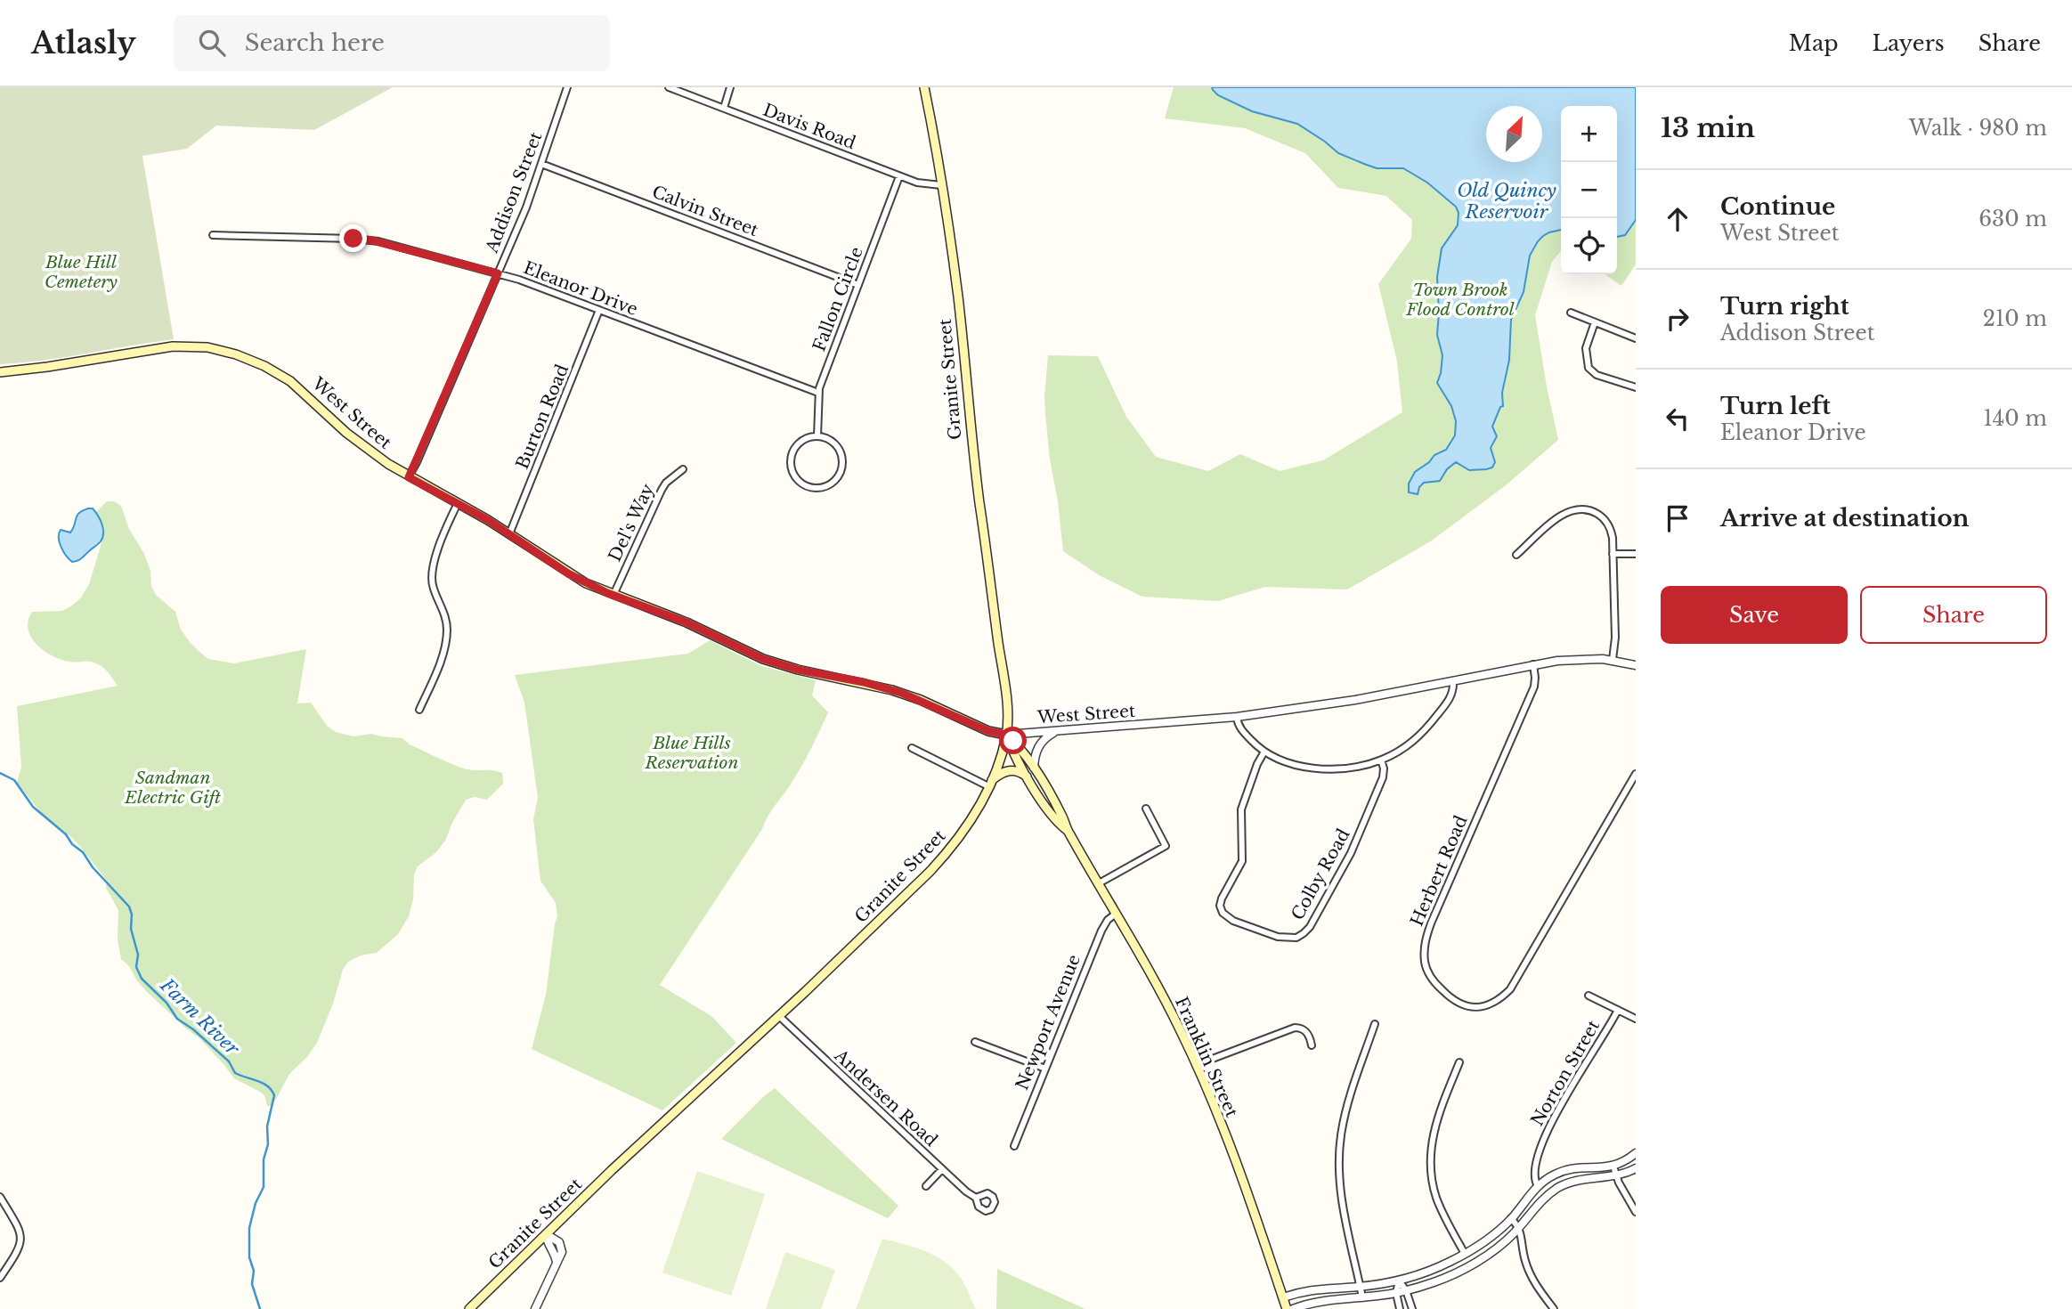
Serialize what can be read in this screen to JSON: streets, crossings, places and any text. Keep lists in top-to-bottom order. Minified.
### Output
{"streets":{"main road":["Granite Street","West Street","Franklin Street"],"street":["Davis Road","Addison Street","Calvin Street","Eleanor Drive","Fallon Circle","Burton Road","Del's Way","Herbert Road","Colby Road","Newport Avenue","Norton Street","Andersen Road"]},"crossings":[["Davis Road","Fallon Circle"],["Davis Road","Granite Street"],["Addison Street","Calvin Street"],["Addison Street","Eleanor Drive"],["Addison Street","West Street"],["Calvin Street","Fallon Circle"],["Eleanor Drive","Fallon Circle"],["Eleanor Drive","Burton Road"],["Granite Street","West Street"],["Granite Street","Franklin Street"],["Granite Street","Andersen Road"],["West Street","Burton Road"],["West Street","Del's Way"],["West Street","Herbert Road"],["West Street","Franklin Street"],["Newport Avenue","Franklin Street"]],"water":["Old Quincy Reservoir","Farm River"],"parks":["Blue Hill Cemetery","Town Brook Flood Control","Blue Hills Reservation","Sandman Electric Gift"],"north":"top right","page":{"header":"Atlasly","search":"Search here","nav":["Map","Layers","Share"],"heading":["13 min","Walk · 980 m"],"map_buttons":["+","−"],"list":[["Continue","West Street","630 m"],["Turn right","Addison Street","210 m"],["Turn left","Eleanor Drive","140 m"],"Arrive at destination"],"buttons":["Save","Share"]}}
